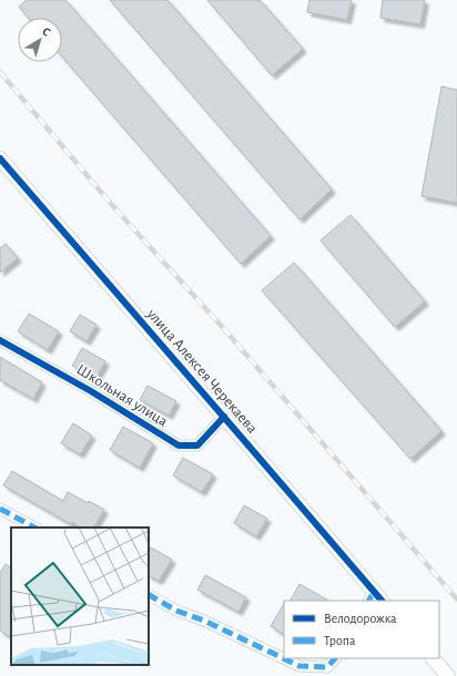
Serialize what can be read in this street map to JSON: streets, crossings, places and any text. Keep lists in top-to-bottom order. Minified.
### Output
{"streets":{"street":["улица Алексея Черекаева","Школьная улица"]},"crossings":[["улица Алексея Черекаева","Школьная улица"]],"legend":["Велодорожка","Тропа"],"north":"top right"}
